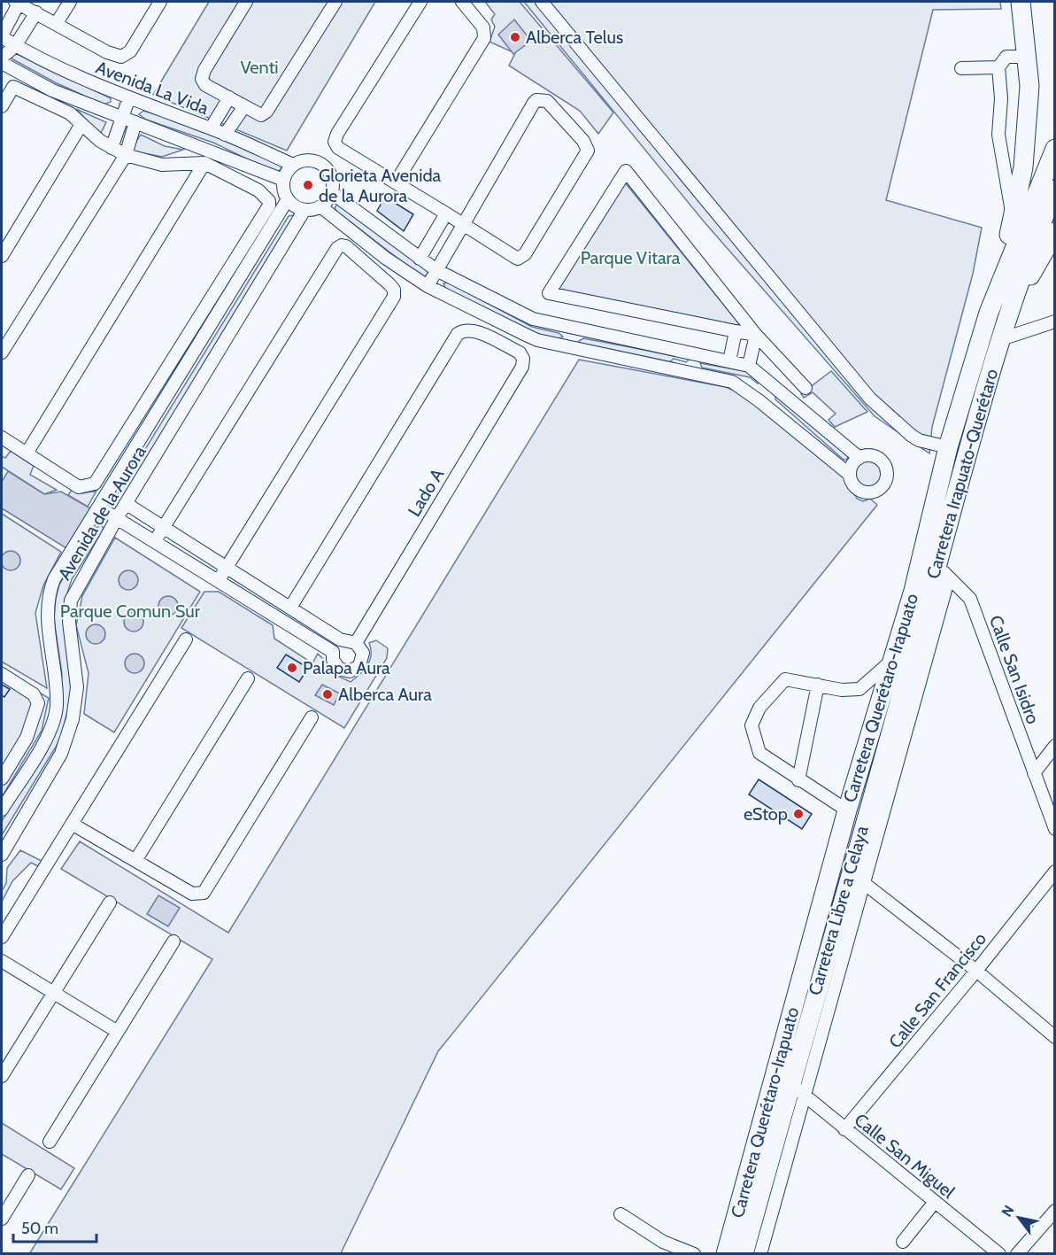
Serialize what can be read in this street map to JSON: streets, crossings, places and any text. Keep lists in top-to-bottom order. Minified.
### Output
{"streets":{"highway":["Carretera Irapuato-Querétaro","Carretera Querétaro-Irapuato"],"street":["Avenida La Vida","Lado A","Avenida de la Aurora","Calle San Isidro","Calle San Francisco","Calle San Miguel"]},"crossings":[["Avenida La Vida","Avenida de la Aurora"],["Carretera Irapuato-Querétaro","Calle San Miguel"],["Calle San Francisco","Calle San Miguel"]],"parks":["Venti","Parque Vitara","Parque Comun Sur"],"places":["Alberca Telus","Glorieta Avenida de la Aurora","Palapa Aura","Alberca Aura","eStop"],"scale_bar":"50 m","north":"top left"}
